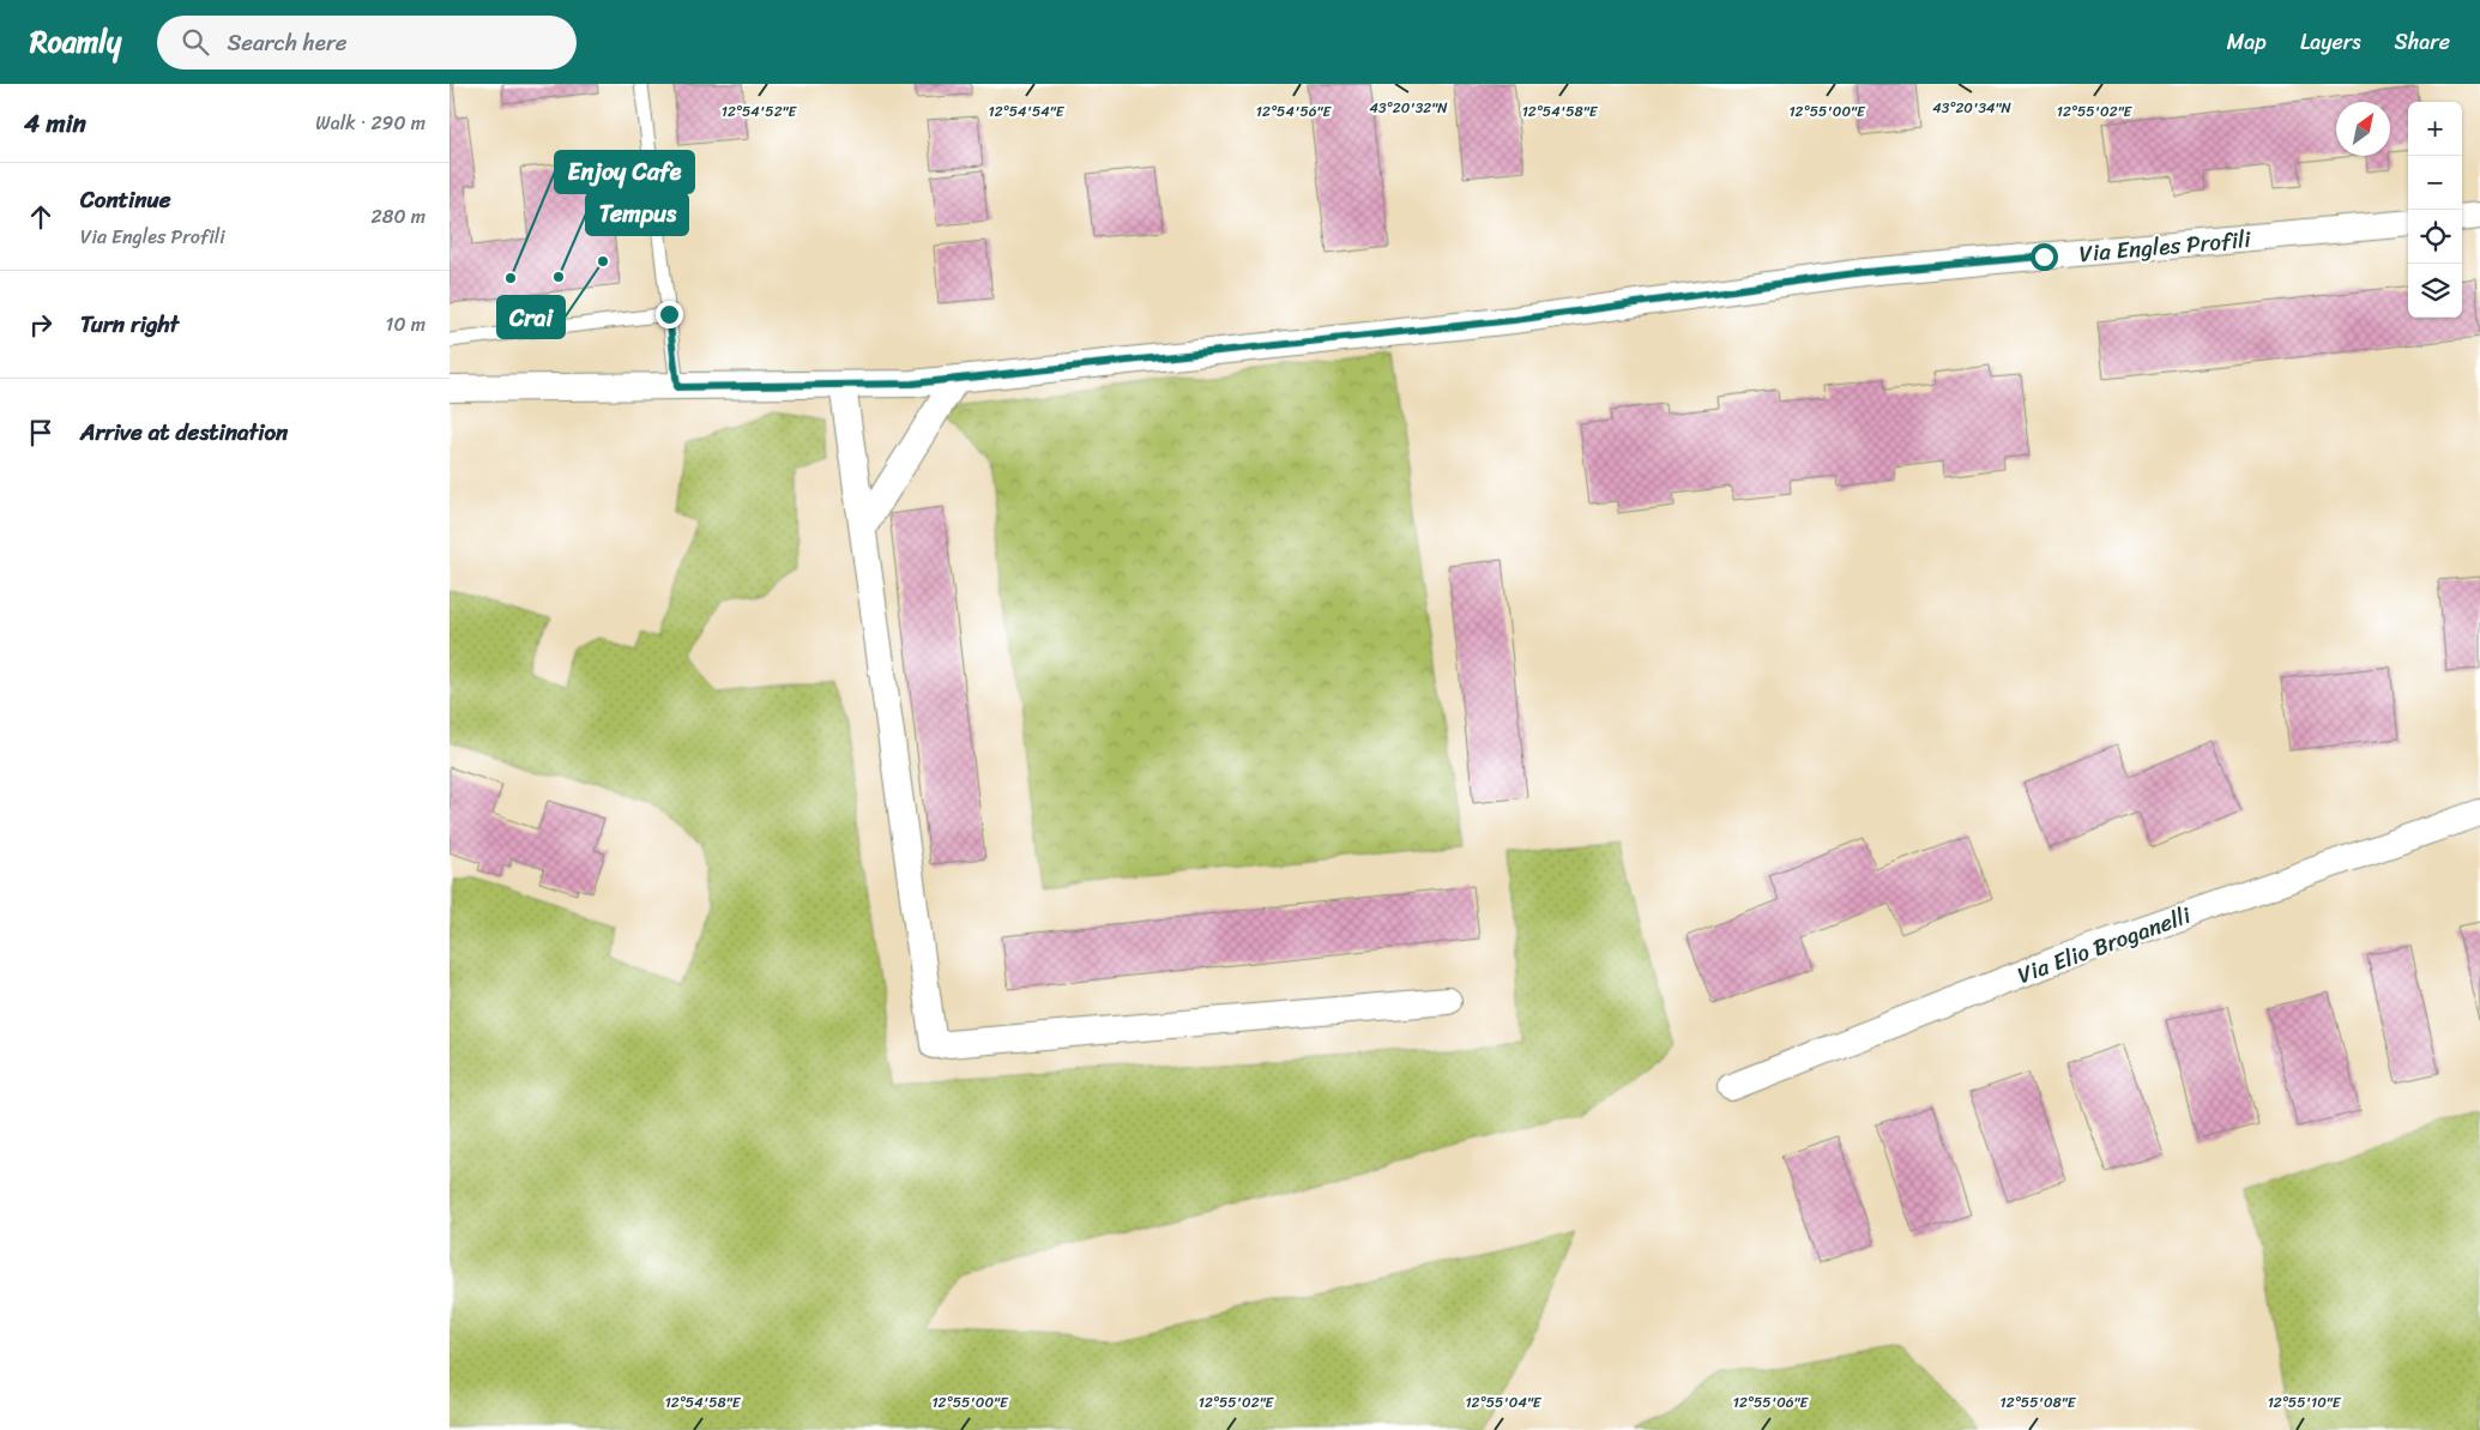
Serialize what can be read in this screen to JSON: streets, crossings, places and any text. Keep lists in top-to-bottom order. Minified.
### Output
{"streets":{"street":["Via Engles Profili","Via Elio Broganelli"]},"places":["Crai","Tempus","Enjoy Cafe"],"north":"top right","page":{"header":"Roamly","search":"Search here","nav":["Map","Layers","Share"],"heading":["4 min","Walk · 290 m"],"map_buttons":["+","−"],"list":[["Continue","Via Engles Profili","280 m"],["Turn right","10 m"],"Arrive at destination"]},"coordinates":["43°20'34\"N","43°20'32\"N","12°54'52\"E","12°54'54\"E","12°54'56\"E","12°54'58\"E","12°55'00\"E","12°55'02\"E","12°55'04\"E","12°55'06\"E","12°55'08\"E","12°55'10\"E"]}
